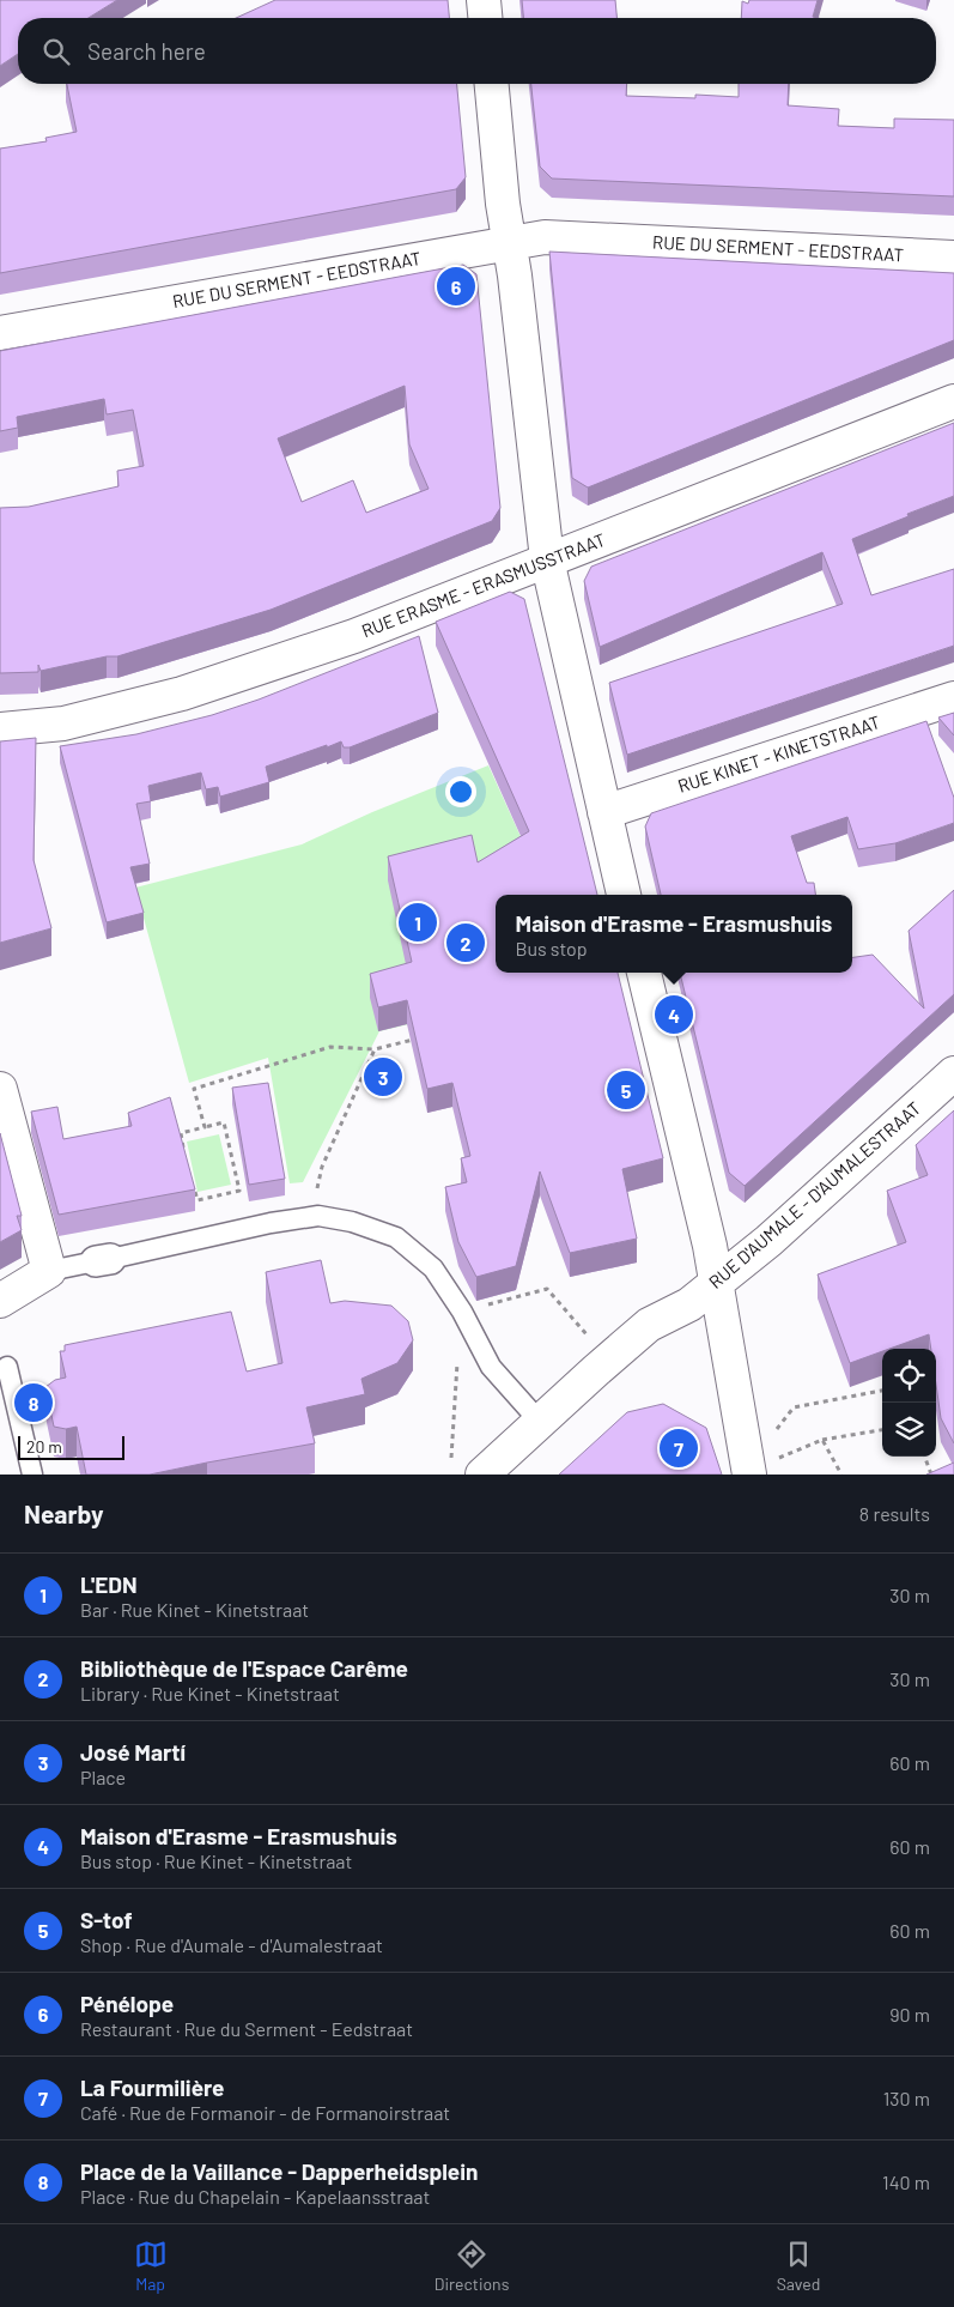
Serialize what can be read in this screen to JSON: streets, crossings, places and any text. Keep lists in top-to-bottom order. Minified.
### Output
{"streets":{"street":["RUE DU SERMENT - EEDSTRAAT","RUE ERASME - ERASMUSSTRAAT","RUE KINET - KINETSTRAAT","RUE D'AUMALE - D'AUMALESTRAAT"]},"scale_bar":"20 m","page":{"search":"Search here","pins":["6","1","2","4","3","5","8","7"],"popup":["Maison d'Erasme - Erasmushuis","Bus stop"],"scale":"20 m","heading":["Nearby","8 results"],"list":[{"mark":"1","name":"L'EDN","note":"Bar · Rue Kinet - Kinetstraat","value":"30 m"},{"mark":"2","name":"Bibliothèque de l'Espace Carême","note":"Library · Rue Kinet - Kinetstraat","value":"30 m"},{"mark":"3","name":"José Martí","note":"Place","value":"60 m"},{"mark":"4","name":"Maison d'Erasme - Erasmushuis","note":"Bus stop · Rue Kinet - Kinetstraat","value":"60 m"},{"mark":"5","name":"S-tof","note":"Shop · Rue d'Aumale - d'Aumalestraat","value":"60 m"},{"mark":"6","name":"Pénélope","note":"Restaurant · Rue du Serment - Eedstraat","value":"90 m"},{"mark":"7","name":"La Fourmilière","note":"Café · Rue de Formanoir - de Formanoirstraat","value":"130 m"},{"mark":"8","name":"Place de la Vaillance - Dapperheidsplein","note":"Place · Rue du Chapelain - Kapelaansstraat","value":"140 m"}],"nav":["Map","Directions","Saved"]}}
